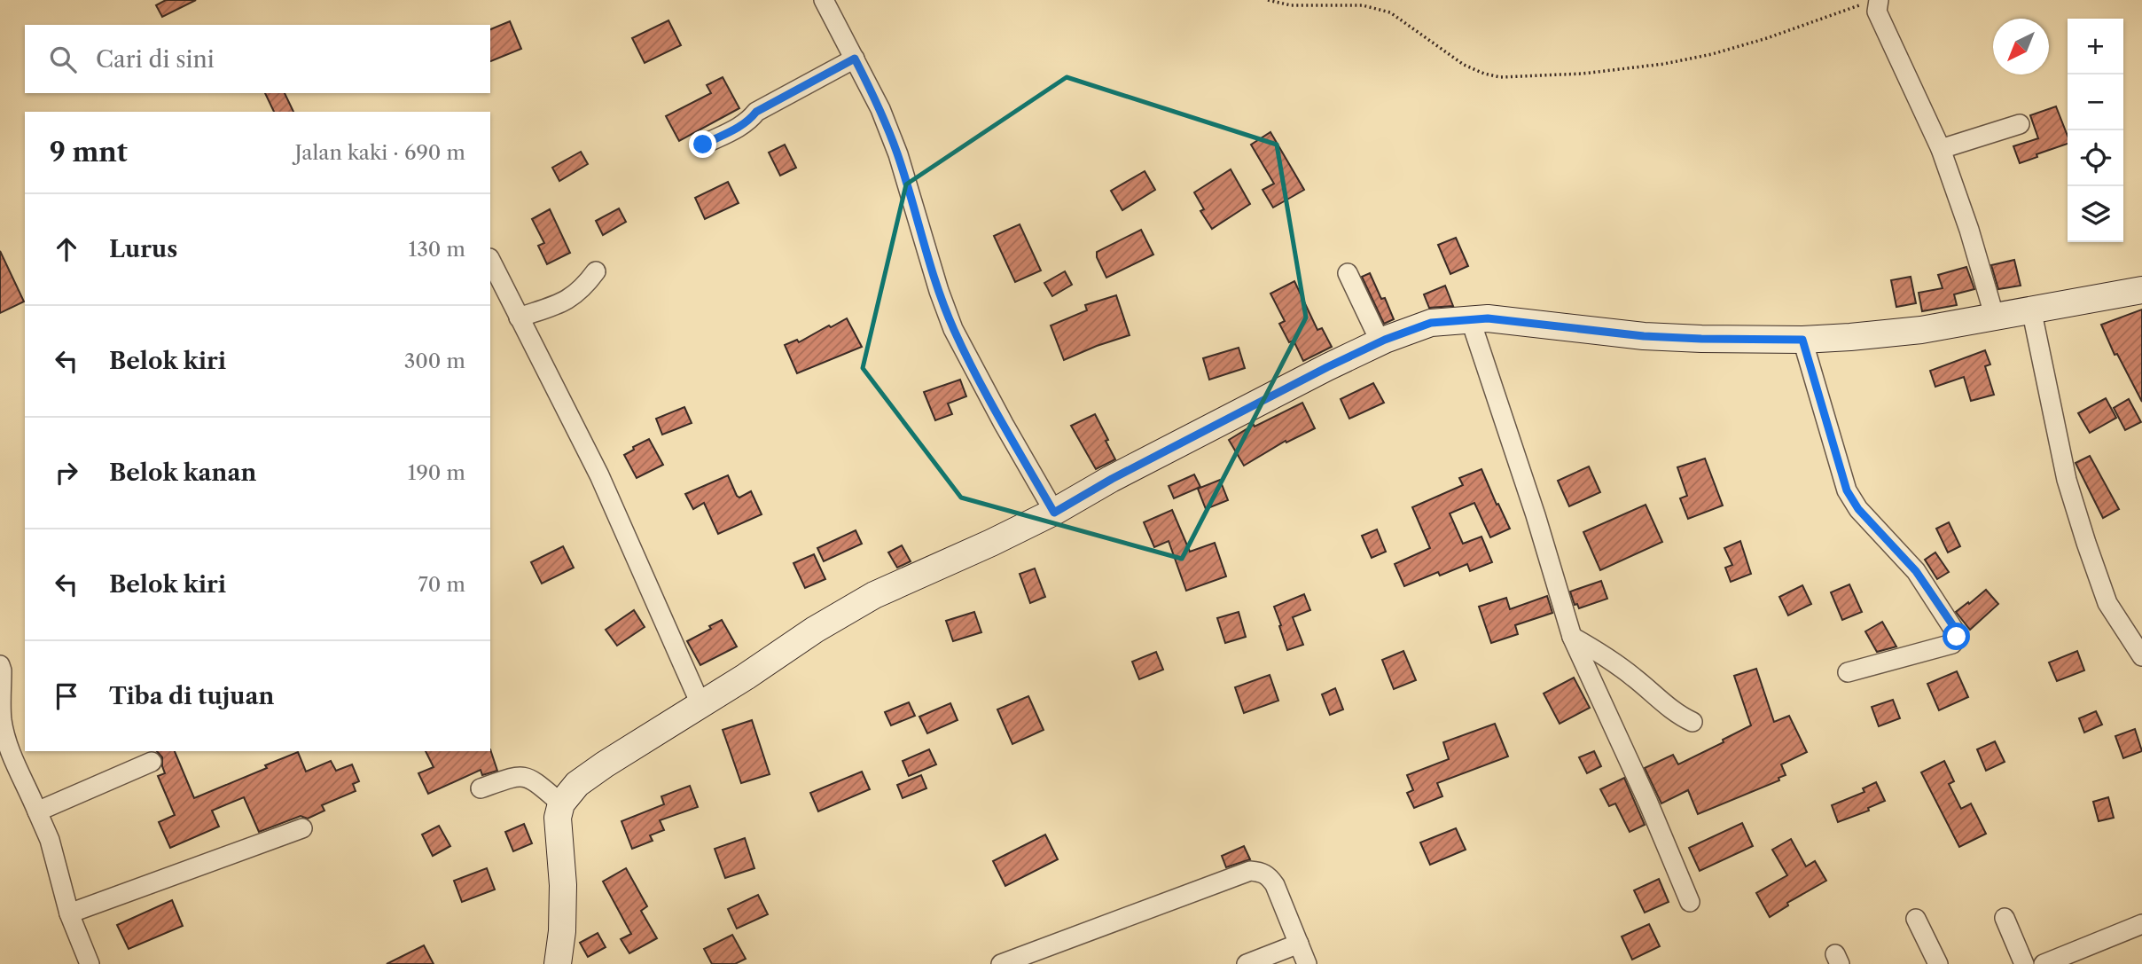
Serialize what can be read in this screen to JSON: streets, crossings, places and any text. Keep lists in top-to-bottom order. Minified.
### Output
{"north":"bottom left","page":{"map_buttons":["+","−"],"search":"Cari di sini","heading":["9 mnt","Jalan kaki · 690 m"],"list":[["Lurus","130 m"],["Belok kiri","300 m"],["Belok kanan","190 m"],["Belok kiri","70 m"],"Tiba di tujuan"]}}
